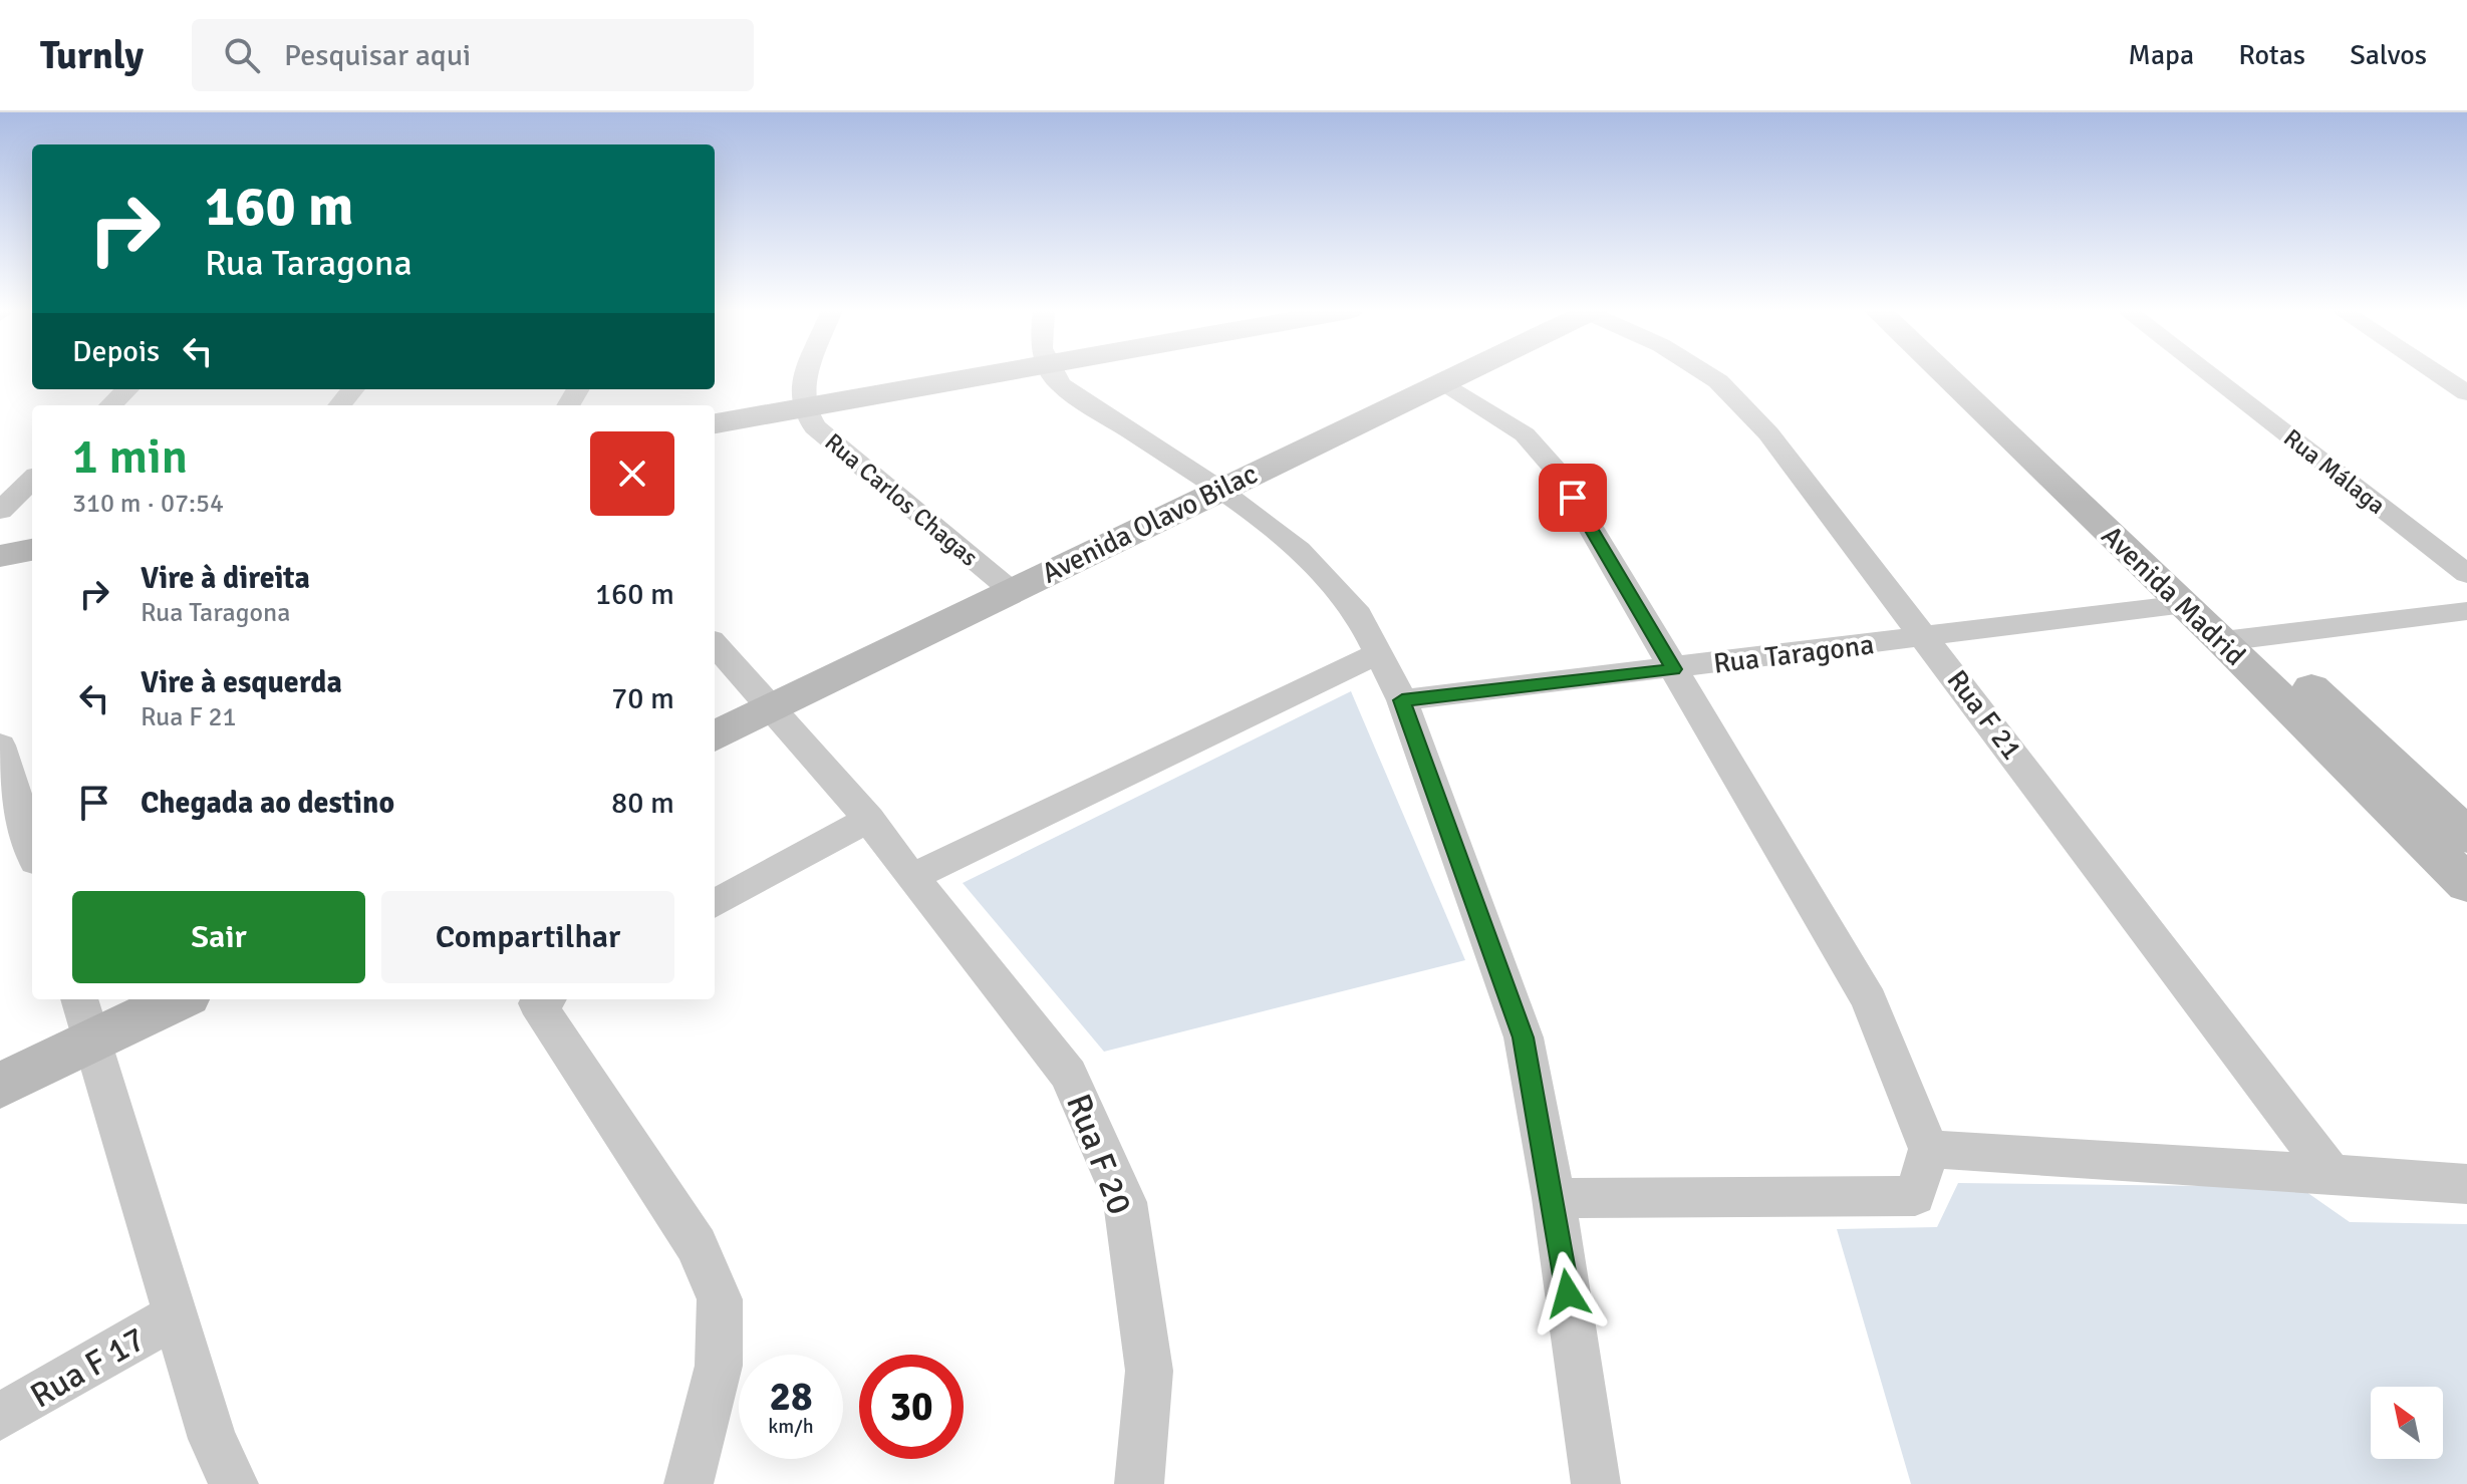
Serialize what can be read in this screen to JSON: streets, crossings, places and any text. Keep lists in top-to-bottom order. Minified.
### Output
{"streets":{"street":["Rua Málaga","Rua Carlos Chagas","Avenida Olavo Bilac","Avenida Madrid","Rua Taragona","Rua F 21","Rua F 20","Rua F 17"]},"crossings":[["Rua Carlos Chagas","Avenida Olavo Bilac"],["Avenida Olavo Bilac","Rua F 20"],["Avenida Madrid","Rua Taragona"],["Rua Taragona","Rua F 21"]],"north":"top left","page":{"header":"Turnly","search":"Pesquisar aqui","nav":["Mapa","Rotas","Salvos"],"turn":["160 m","Rua Taragona"],"then":"Depois","heading":["1 min","310 m · 07:54"],"list":[{"name":"Vire à direita","note":"Rua Taragona","value":"160 m"},{"name":"Vire à esquerda","note":"Rua F 21","value":"70 m"},{"name":"Chegada ao destino","value":"80 m"}],"buttons":["Sair","Compartilhar"],"speed":"28 km/h","limit":"30"}}
